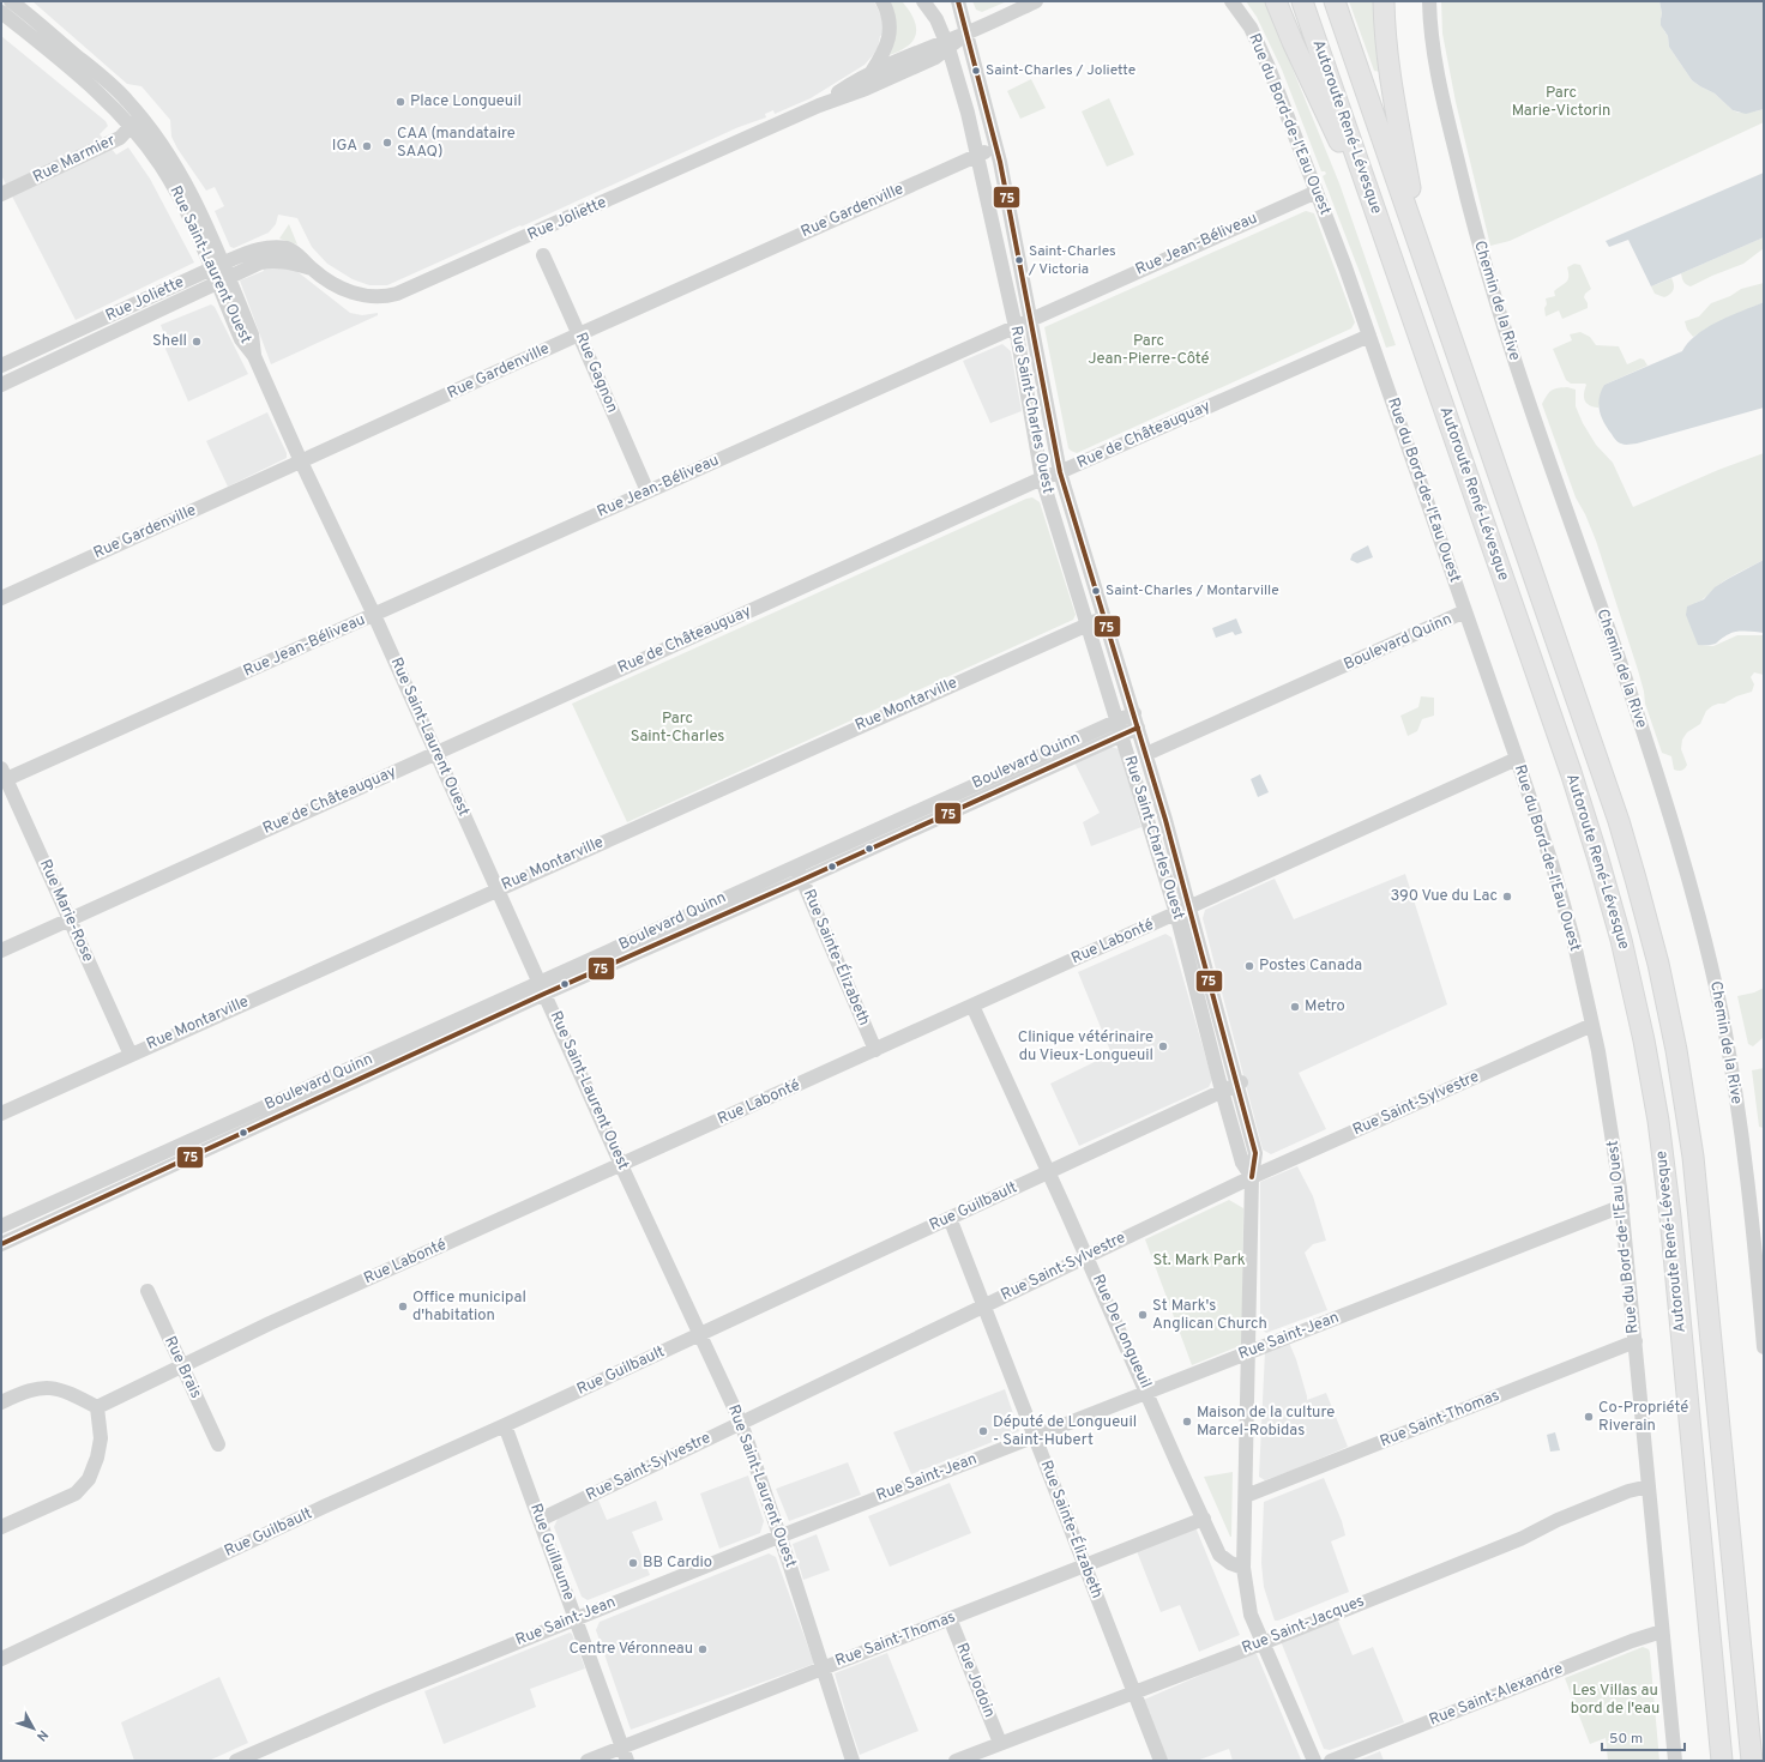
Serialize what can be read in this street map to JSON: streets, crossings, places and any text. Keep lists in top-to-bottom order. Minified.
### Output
{"streets":{"highway":["Autoroute René-Lévesque"],"street":["Rue du Bord-de-l'Eau Ouest","Rue Marmier","Rue Gardenville","Rue Joliette","Rue Jean-Béliveau","Rue Saint-Laurent Ouest","Chemin de la Rive","Rue Gagnon","Rue Saint-Charles Ouest","Rue de Châteauguay","Boulevard Quinn","Rue Montarville","Rue Marie-Rose","Rue Labonté","Rue Sainte-Élizabeth","Rue Saint-Sylvestre","Rue Guilbault","Rue De Longueuil","Rue Saint-Jean","Rue Brais","Rue Saint-Thomas","Rue Guillaume","Rue Saint-Jacques","Rue Jodoin","Rue Saint-Alexandre"]},"crossings":[["Rue du Bord-de-l'Eau Ouest","Rue Jean-Béliveau"],["Rue du Bord-de-l'Eau Ouest","Rue de Châteauguay"],["Rue du Bord-de-l'Eau Ouest","Boulevard Quinn"],["Rue du Bord-de-l'Eau Ouest","Rue Labonté"],["Rue du Bord-de-l'Eau Ouest","Rue Saint-Sylvestre"],["Rue du Bord-de-l'Eau Ouest","Rue Saint-Jean"],["Rue du Bord-de-l'Eau Ouest","Rue Saint-Thomas"],["Rue du Bord-de-l'Eau Ouest","Rue Saint-Jacques"],["Rue du Bord-de-l'Eau Ouest","Rue Saint-Alexandre"],["Rue Marmier","Rue Saint-Laurent Ouest"],["Rue Gardenville","Rue Saint-Laurent Ouest"],["Rue Gardenville","Rue Gagnon"],["Rue Gardenville","Rue Saint-Charles Ouest"],["Rue Joliette","Rue Saint-Laurent Ouest"],["Rue Joliette","Rue Saint-Charles Ouest"],["Rue Jean-Béliveau","Rue Saint-Laurent Ouest"],["Rue Jean-Béliveau","Rue Gagnon"],["Rue Jean-Béliveau","Rue Saint-Charles Ouest"],["Rue Jean-Béliveau","Rue Marie-Rose"],["Rue Saint-Laurent Ouest","Rue de Châteauguay"],["Rue Saint-Laurent Ouest","Boulevard Quinn"],["Rue Saint-Laurent Ouest","Rue Montarville"],["Rue Saint-Laurent Ouest","Rue Labonté"],["Rue Saint-Laurent Ouest","Rue Saint-Sylvestre"],["Rue Saint-Laurent Ouest","Rue Guilbault"],["Rue Saint-Laurent Ouest","Rue Saint-Jean"],["Rue Saint-Laurent Ouest","Rue Saint-Thomas"],["Rue Saint-Charles Ouest","Rue de Châteauguay"],["Rue Saint-Charles Ouest","Boulevard Quinn"],["Rue Saint-Charles Ouest","Rue Montarville"],["Rue Saint-Charles Ouest","Rue Labonté"],["Rue Saint-Charles Ouest","Rue Saint-Sylvestre"],["Rue Saint-Charles Ouest","Rue Guilbault"],["Rue Saint-Charles Ouest","Rue De Longueuil"],["Rue Saint-Charles Ouest","Rue Saint-Jean"],["Rue Saint-Charles Ouest","Rue Saint-Thomas"],["Rue Saint-Charles Ouest","Rue Saint-Jacques"],["Rue de Châteauguay","Rue Marie-Rose"],["Boulevard Quinn","Rue Sainte-Élizabeth"],["Rue Montarville","Rue Marie-Rose"],["Rue Labonté","Rue Sainte-Élizabeth"],["Rue Labonté","Rue De Longueuil"],["Rue Labonté","Rue Brais"],["Rue Sainte-Élizabeth","Rue Saint-Sylvestre"],["Rue Sainte-Élizabeth","Rue Guilbault"],["Rue Sainte-Élizabeth","Rue Saint-Jean"],["Rue Sainte-Élizabeth","Rue Saint-Thomas"],["Rue Sainte-Élizabeth","Rue Saint-Jacques"],["Rue Saint-Sylvestre","Rue De Longueuil"],["Rue Saint-Sylvestre","Rue Guillaume"],["Rue Guilbault","Rue De Longueuil"],["Rue Guilbault","Rue Guillaume"],["Rue De Longueuil","Rue Saint-Jean"],["Rue De Longueuil","Rue Saint-Thomas"],["Rue Saint-Jean","Rue Guillaume"],["Rue Saint-Thomas","Rue Guillaume"],["Rue Saint-Thomas","Rue Jodoin"],["Rue Saint-Jacques","Rue Jodoin"]],"parks":["Parc Marie-Victorin","Parc Jean-Pierre-Côté","Parc Saint-Charles","St. Mark Park","Les Villas au bord de l'eau"],"places":["Saint-Charles / Joliette","Place Longueuil","CAA (mandataire SAAQ)","IGA","Saint-Charles / Victoria","Shell","Saint-Charles / Montarville","390 Vue du Lac","Postes Canada","Metro","Clinique vétérinaire du Vieux-Longueuil","Office municipal d'habitation","St Mark's Anglican Church","Co-Propriété Riverain","Maison de la culture Marcel-Robidas","Député de Longueuil - Saint-Hubert","BB Cardio","Centre Véronneau"],"lines":["transit line 75"],"scale_bar":"50 m","north":"bottom right"}
